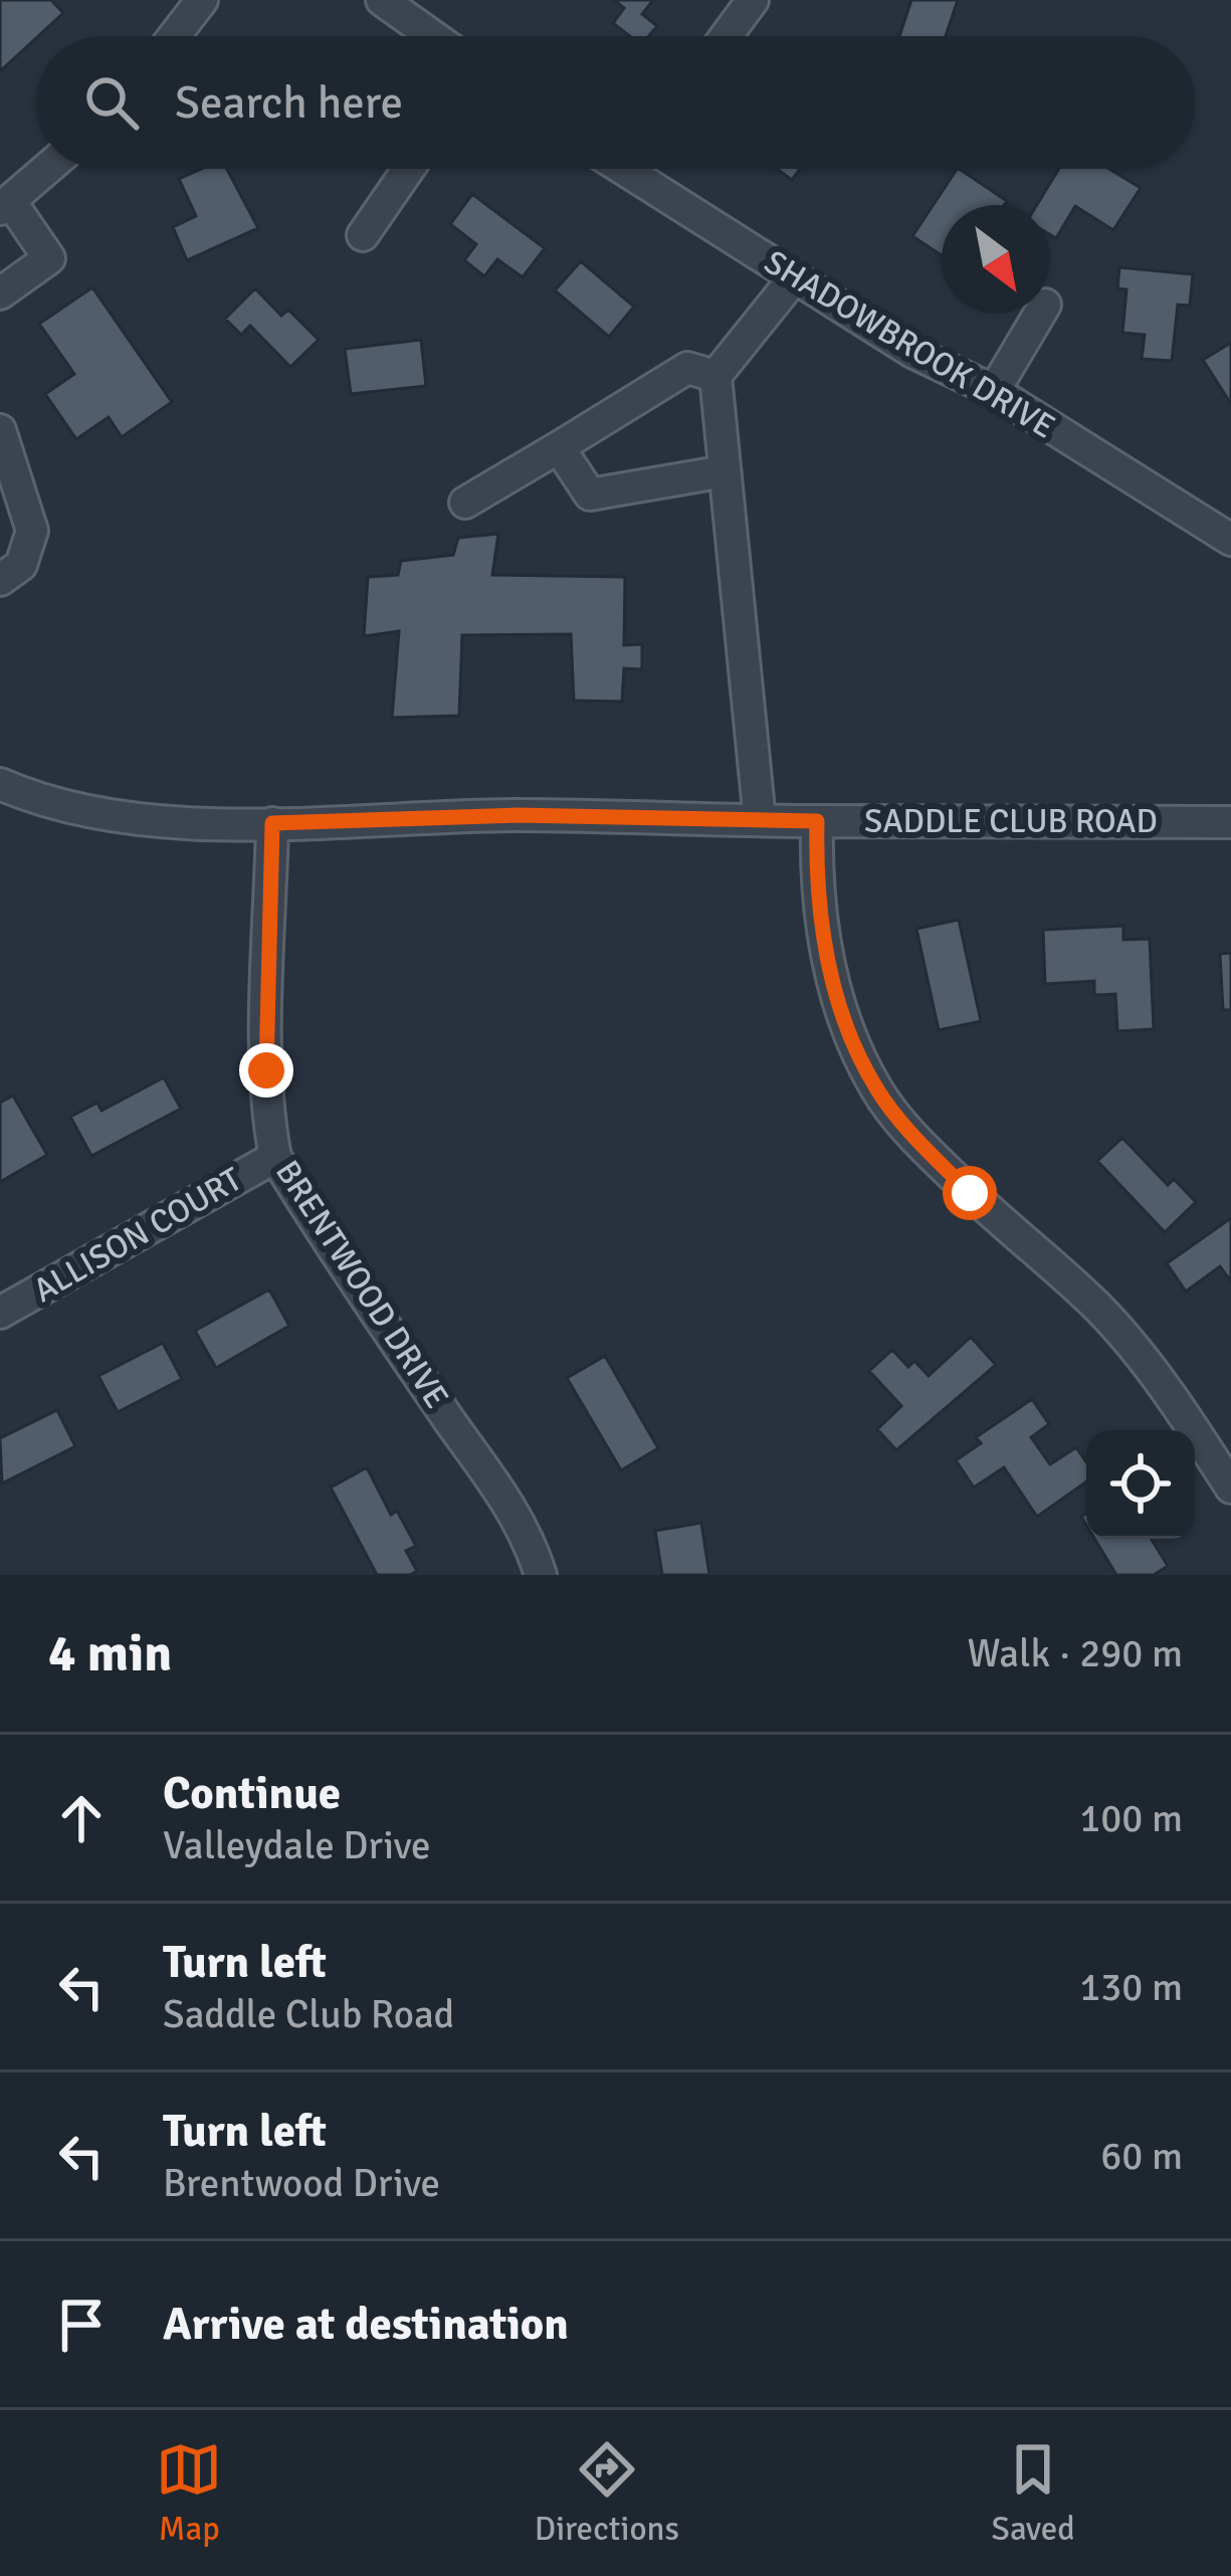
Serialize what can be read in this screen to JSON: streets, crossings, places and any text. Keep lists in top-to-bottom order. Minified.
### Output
{"streets":{"street":["SHADOWBROOK DRIVE","SADDLE CLUB ROAD","ALLISON COURT","BRENTWOOD DRIVE"]},"crossings":[["SADDLE CLUB ROAD","BRENTWOOD DRIVE"],["ALLISON COURT","BRENTWOOD DRIVE"]],"north":"bottom right","page":{"search":"Search here","heading":["4 min","Walk · 290 m"],"list":[["Continue","Valleydale Drive","100 m"],["Turn left","Saddle Club Road","130 m"],["Turn left","Brentwood Drive","60 m"],"Arrive at destination"],"nav":["Map","Directions","Saved"]}}
